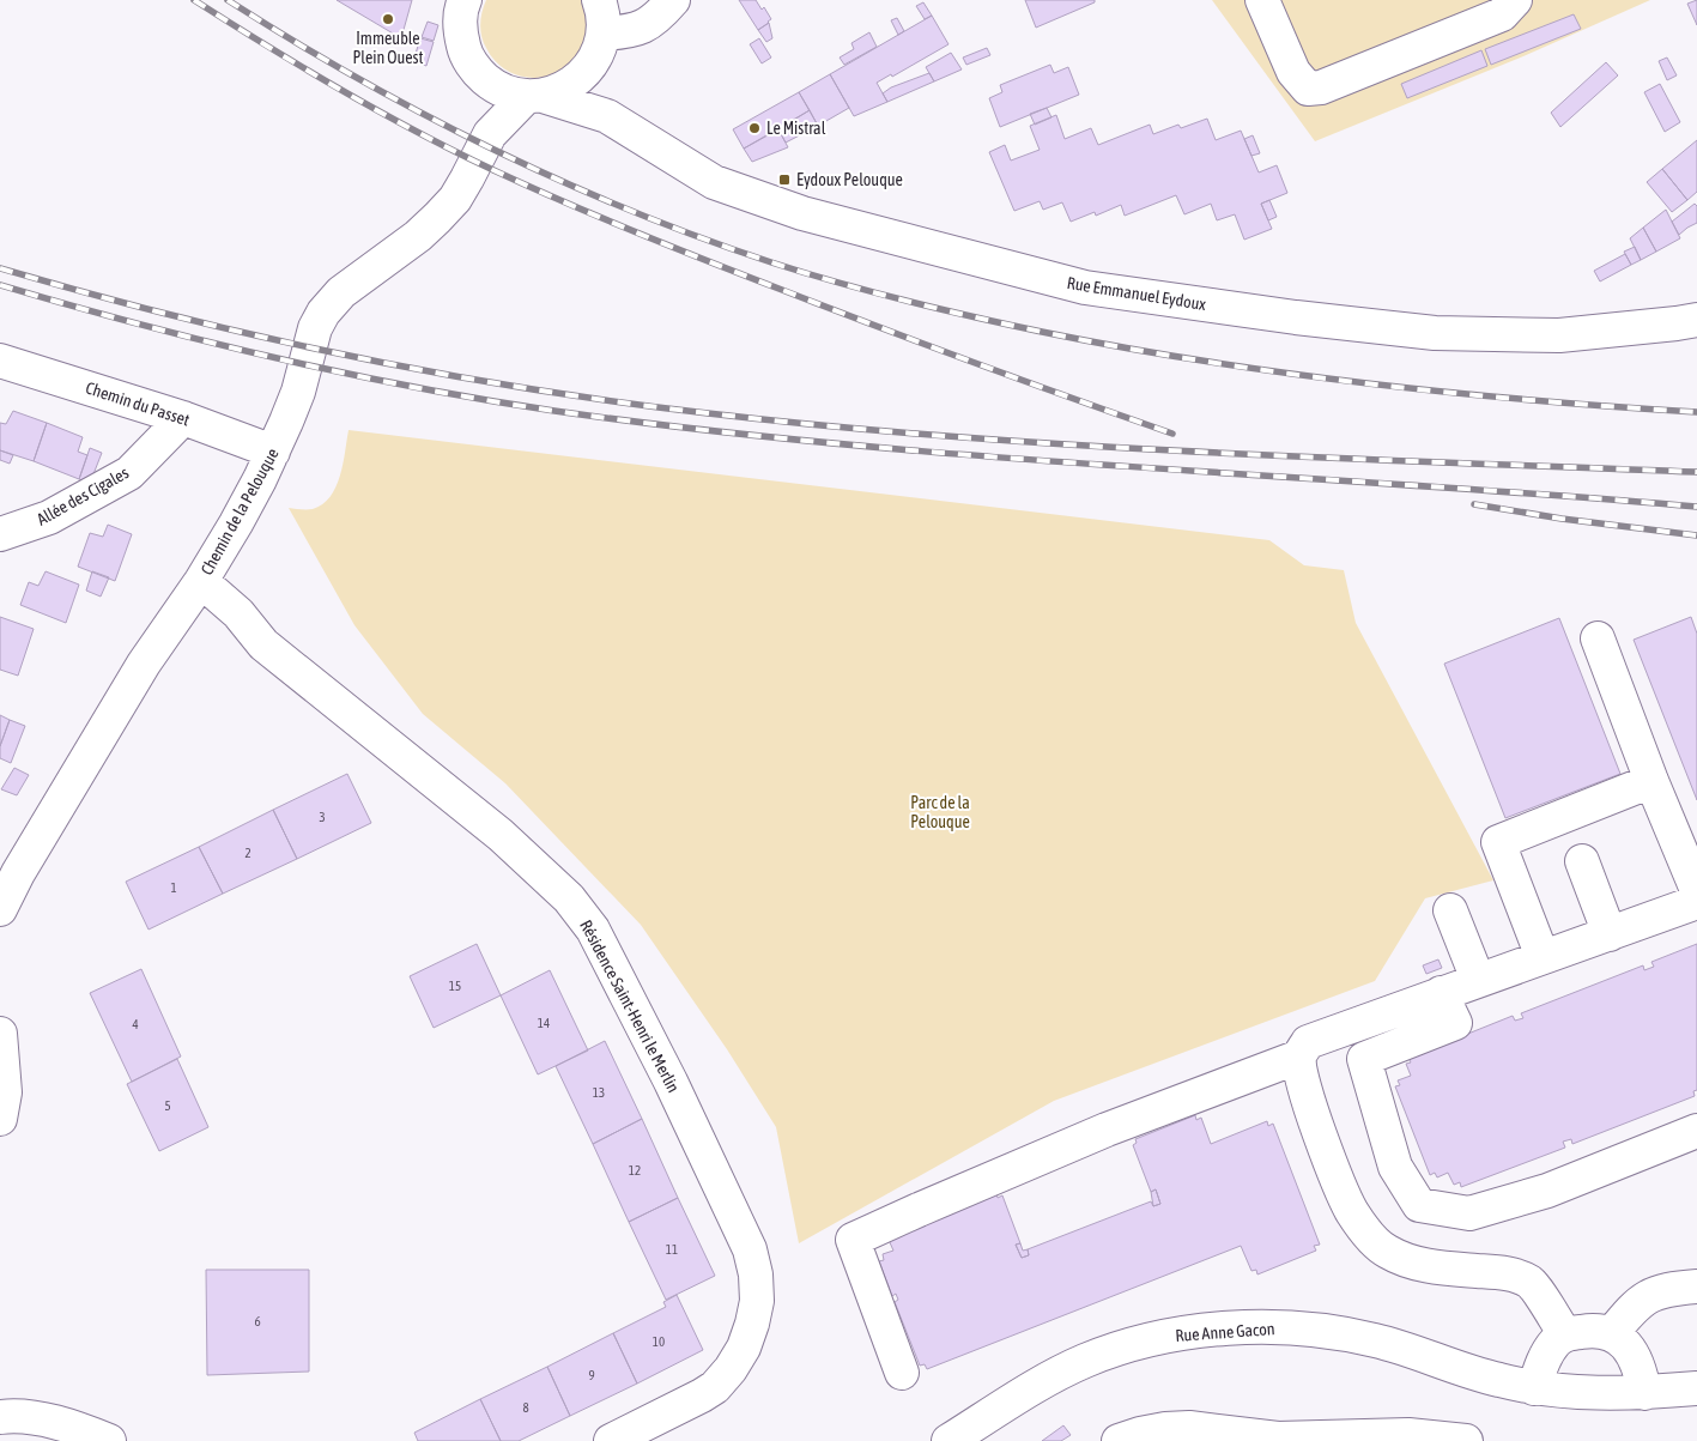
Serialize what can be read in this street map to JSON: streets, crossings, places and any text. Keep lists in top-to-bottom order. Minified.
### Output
{"streets":{"street":["Rue Emmanuel Eydoux","Chemin du Passet","Allée des Cigales","Chemin de la Pelouque","Résidence Saint-Henri le Merlin","Rue Anne Gacon"]},"crossings":[["Rue Emmanuel Eydoux","Chemin de la Pelouque"],["Chemin du Passet","Allée des Cigales"],["Chemin du Passet","Chemin de la Pelouque"],["Chemin de la Pelouque","Résidence Saint-Henri le Merlin"]],"parks":["Parc de la Pelouque"],"places":{"other":["Immeuble Plein Ouest","Le Mistral"],"transit":["Eydoux Pelouque"]},"house_numbers":["3","2","1","15","14","4","13","5","12","11","6","10","9","8"]}
